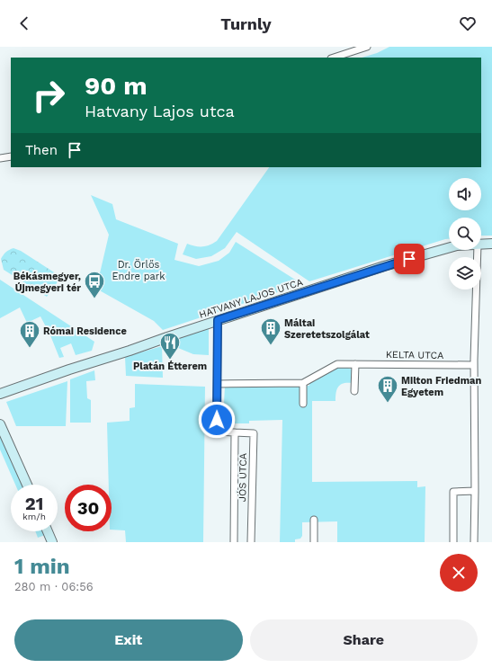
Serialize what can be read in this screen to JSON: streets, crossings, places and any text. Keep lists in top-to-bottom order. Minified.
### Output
{"streets":{"street":["HATVANY LAJOS UTCA","KELTA UTCA","JÓS UTCA"]},"crossings":[["HATVANY LAJOS UTCA","JÓS UTCA"],["KELTA UTCA","JÓS UTCA"]],"parks":["Dr. Örlős Endre park"],"places":{"bus stop":["Békásmegyer, Újmegyeri tér"],"building":["Máltai Szeretetszolgálat","Római Residence","Milton Friedman Egyetem"],"restaurant":["Platán Étterem"]},"page":{"header":"Turnly","turn":["90 m","Hatvany Lajos utca"],"then":"Then","speed":"21 km/h","limit":"30","heading":["1 min","280 m · 06:56"],"buttons":["Exit","Share"]}}
